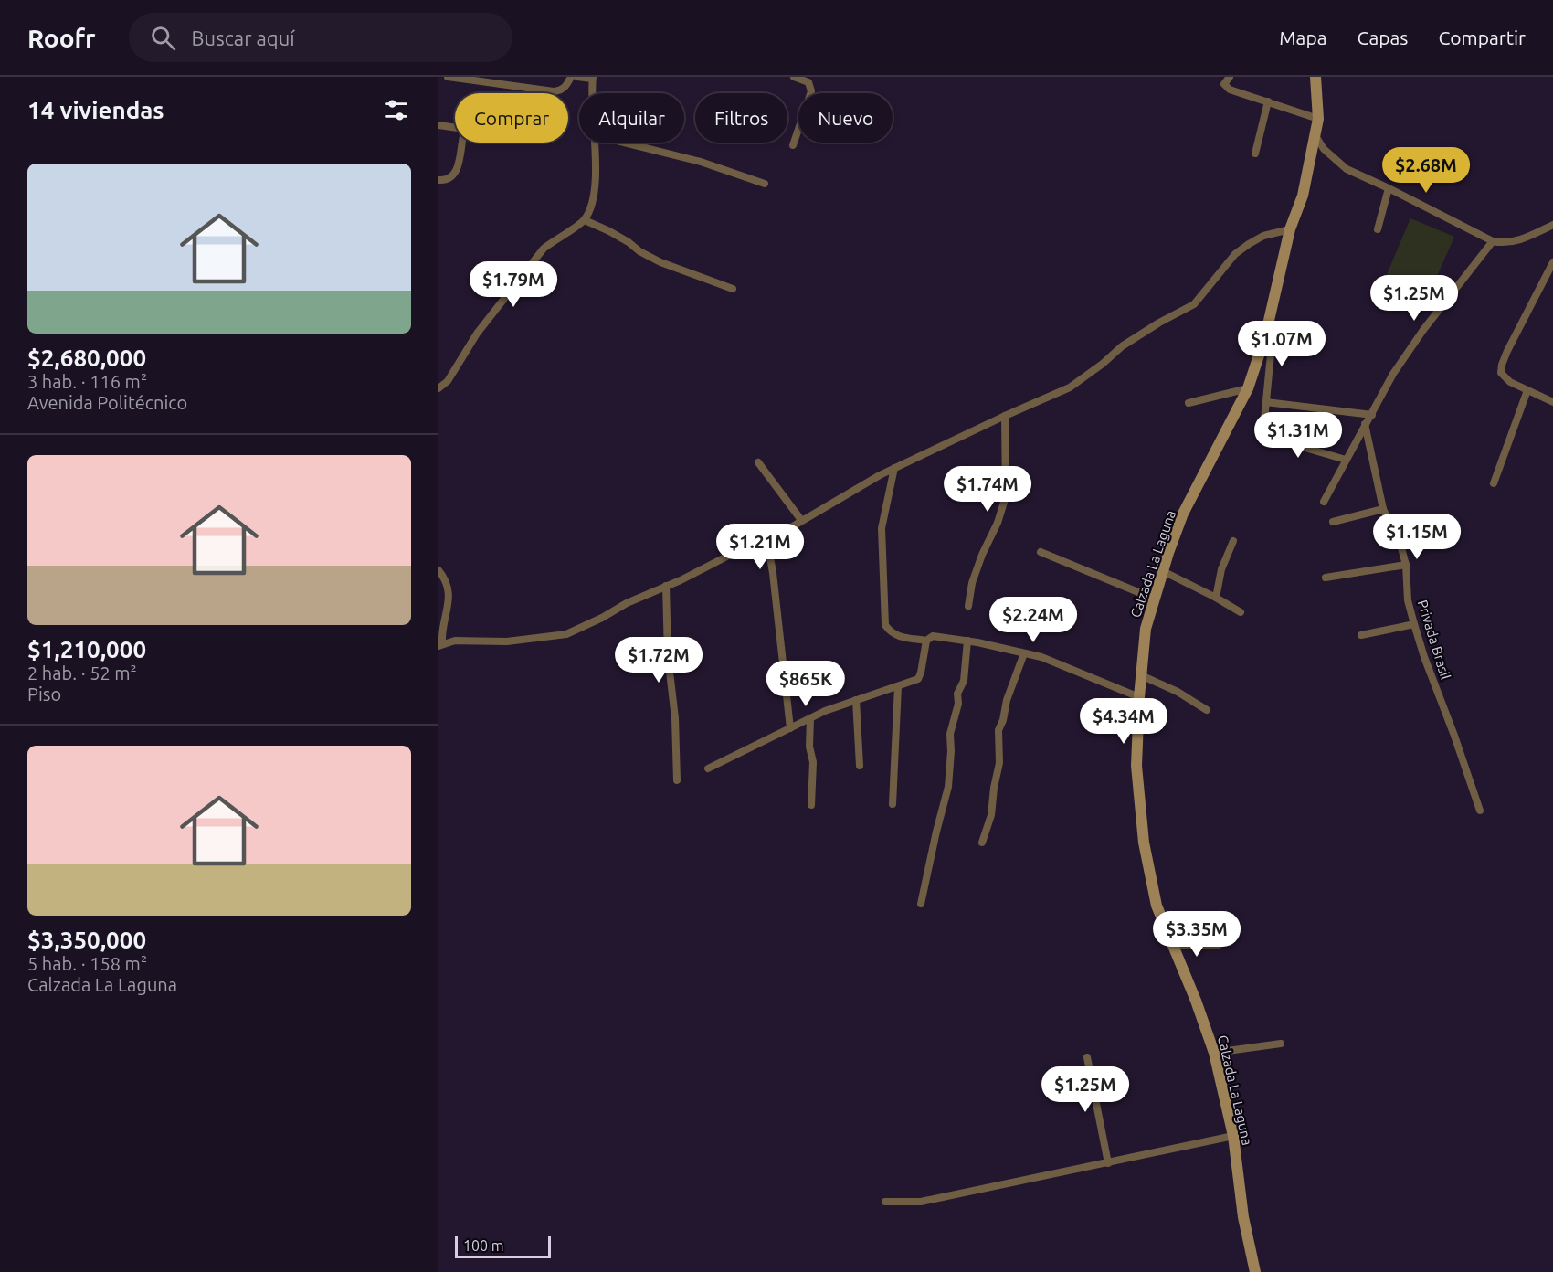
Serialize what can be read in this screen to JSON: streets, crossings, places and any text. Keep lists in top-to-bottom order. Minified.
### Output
{"streets":{"street":["Calzada La Laguna","Privada Brasil"]},"scale_bar":"100 m","page":{"header":"Roofr","search":"Buscar aquí","nav":["Mapa","Capas","Compartir"],"heading":"14 viviendas","chip":["Comprar","Alquilar","Filtros","Nuevo"],"list":[{"name":"$2,680,000","note":"3 hab. · 116 m² · Avenida Politécnico"},{"name":"$1,210,000","note":"2 hab. · 52 m² · Piso"},{"name":"$3,350,000","note":"5 hab. · 158 m² · Calzada La Laguna"}],"price":["$2.68M","$1.79M","$1.25M","$1.07M","$1.31M","$1.74M","$1.15M","$1.21M","$2.24M","$1.72M","$865K","$4.34M","$3.35M","$1.25M"],"scale":"100 m"}}
